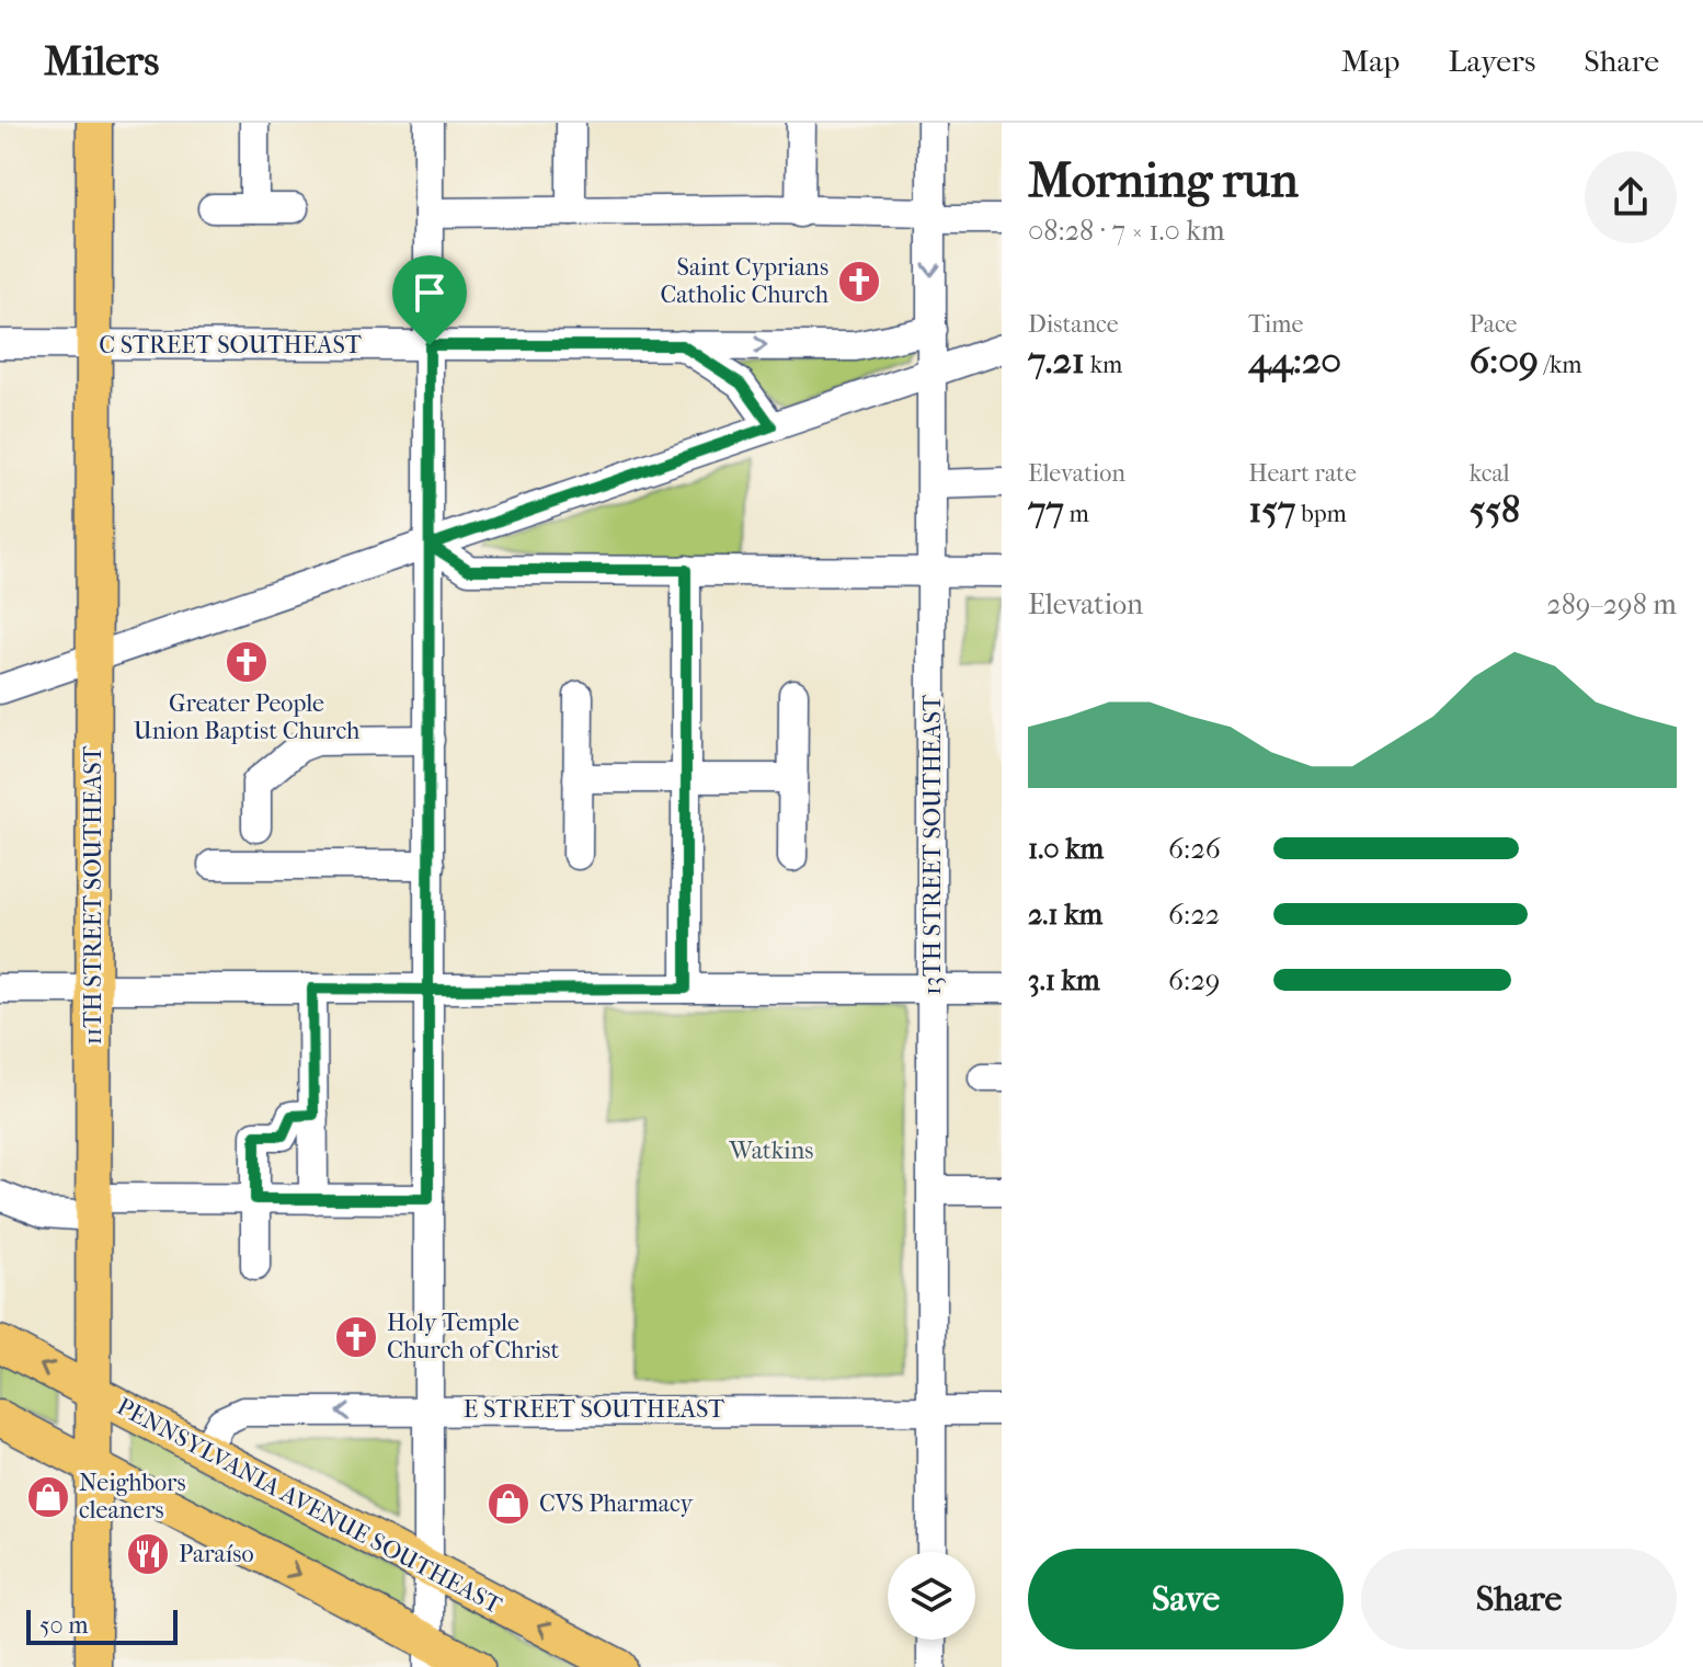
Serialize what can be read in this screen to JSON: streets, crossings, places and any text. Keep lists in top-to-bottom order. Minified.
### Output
{"streets":{"main road":["11TH STREET SOUTHEAST","PENNSYLVANIA AVENUE SOUTHEAST"],"street":["C STREET SOUTHEAST","13TH STREET SOUTHEAST","E STREET SOUTHEAST"]},"crossings":[["C STREET SOUTHEAST","13TH STREET SOUTHEAST"],["C STREET SOUTHEAST","11TH STREET SOUTHEAST"],["13TH STREET SOUTHEAST","E STREET SOUTHEAST"],["11TH STREET SOUTHEAST","PENNSYLVANIA AVENUE SOUTHEAST"],["E STREET SOUTHEAST","PENNSYLVANIA AVENUE SOUTHEAST"]],"parks":["Watkins"],"places":{"church":["Saint Cyprians Catholic Church","Greater People Union Baptist Church","Holy Temple Church of Christ"],"shop":["Neighbors cleaners","CVS Pharmacy"],"restaurant":["Paraíso"]},"scale_bar":"50 m","page":{"header":"Milers","nav":["Map","Layers","Share"],"heading":["Morning run","08:28 · 7 × 1.0 km"],"stats":[["Distance","7.21 km"],["Time","44:20"],["Pace","6:09 /km"],["Elevation","77 m"],["Heart rate","157 bpm"],["kcal","558"]],"chart":["Elevation","289–298 m"],"list":[{"name":"1.0 km","note":"6:26"},{"name":"2.1 km","note":"6:22"},{"name":"3.1 km","note":"6:29"}],"buttons":["Save","Share"],"scale":"50 m"}}
